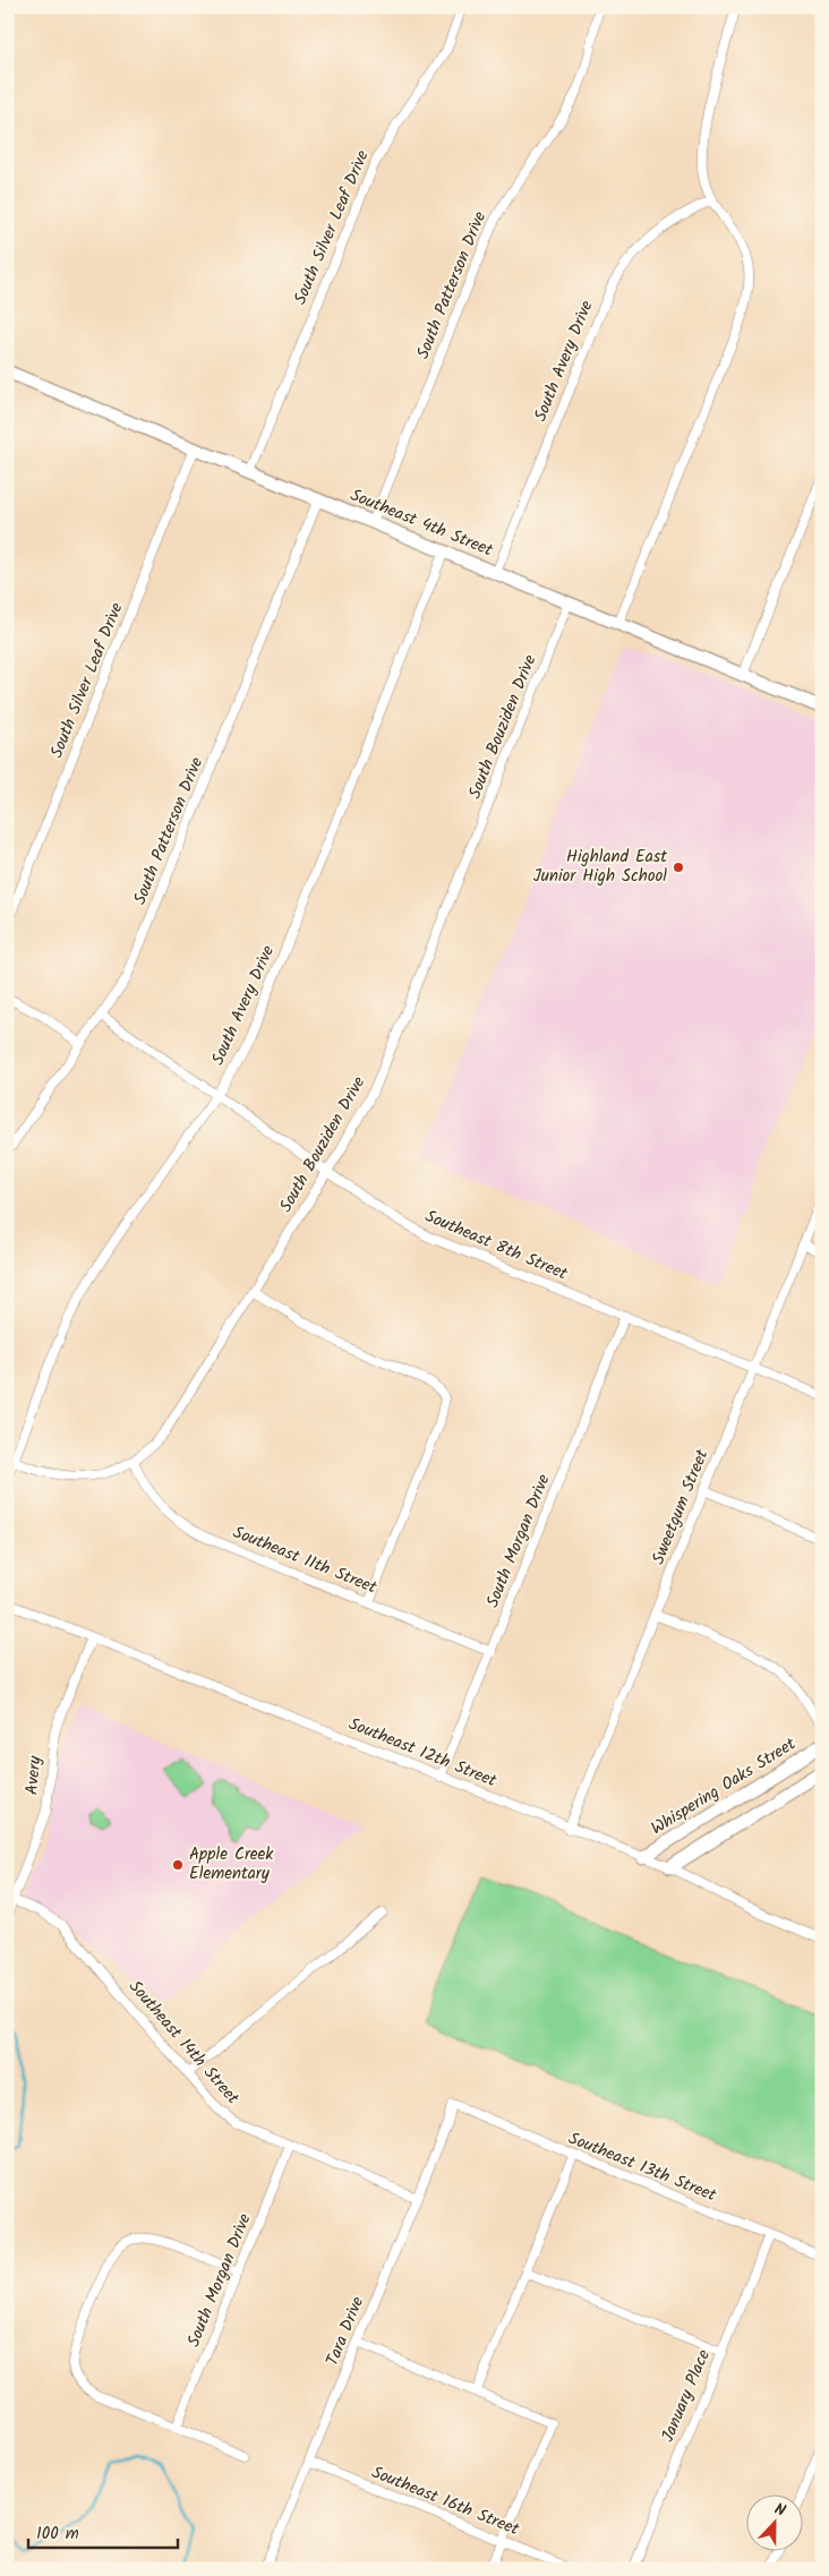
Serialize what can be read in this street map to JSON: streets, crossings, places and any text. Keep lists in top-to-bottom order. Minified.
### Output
{"streets":{"main road":["Southeast 4th Street","Whispering Oaks Street"],"street":["South Silver Leaf Drive","South Patterson Drive","South Avery Drive","South Bouziden Drive","Southeast 8th Street","Sweetgum Street","South Morgan Drive","Southeast 11th Street","Southeast 12th Street","Avery","Southeast 14th Street","Southeast 13th Street","Tara Drive","January Place","Southeast 16th Street"]},"crossings":[["South Silver Leaf Drive","Southeast 4th Street"],["South Patterson Drive","Southeast 4th Street"],["South Patterson Drive","Southeast 8th Street"],["South Avery Drive","Southeast 4th Street"],["South Avery Drive","South Bouziden Drive"],["South Avery Drive","Southeast 8th Street"],["Southeast 4th Street","South Bouziden Drive"],["South Bouziden Drive","Southeast 8th Street"],["South Bouziden Drive","Southeast 11th Street"],["Southeast 8th Street","Sweetgum Street"],["Southeast 8th Street","South Morgan Drive"],["Sweetgum Street","Southeast 12th Street"],["South Morgan Drive","Southeast 11th Street"],["South Morgan Drive","Southeast 12th Street"],["South Morgan Drive","Southeast 14th Street"],["Southeast 12th Street","Avery"],["Southeast 12th Street","Whispering Oaks Street"],["Avery","Southeast 14th Street"],["Southeast 14th Street","Tara Drive"],["Southeast 13th Street","Tara Drive"],["Southeast 13th Street","January Place"],["Tara Drive","Southeast 16th Street"]],"places":["Highland East Junior High School","Apple Creek Elementary"],"scale_bar":"100 m","north":"top"}
